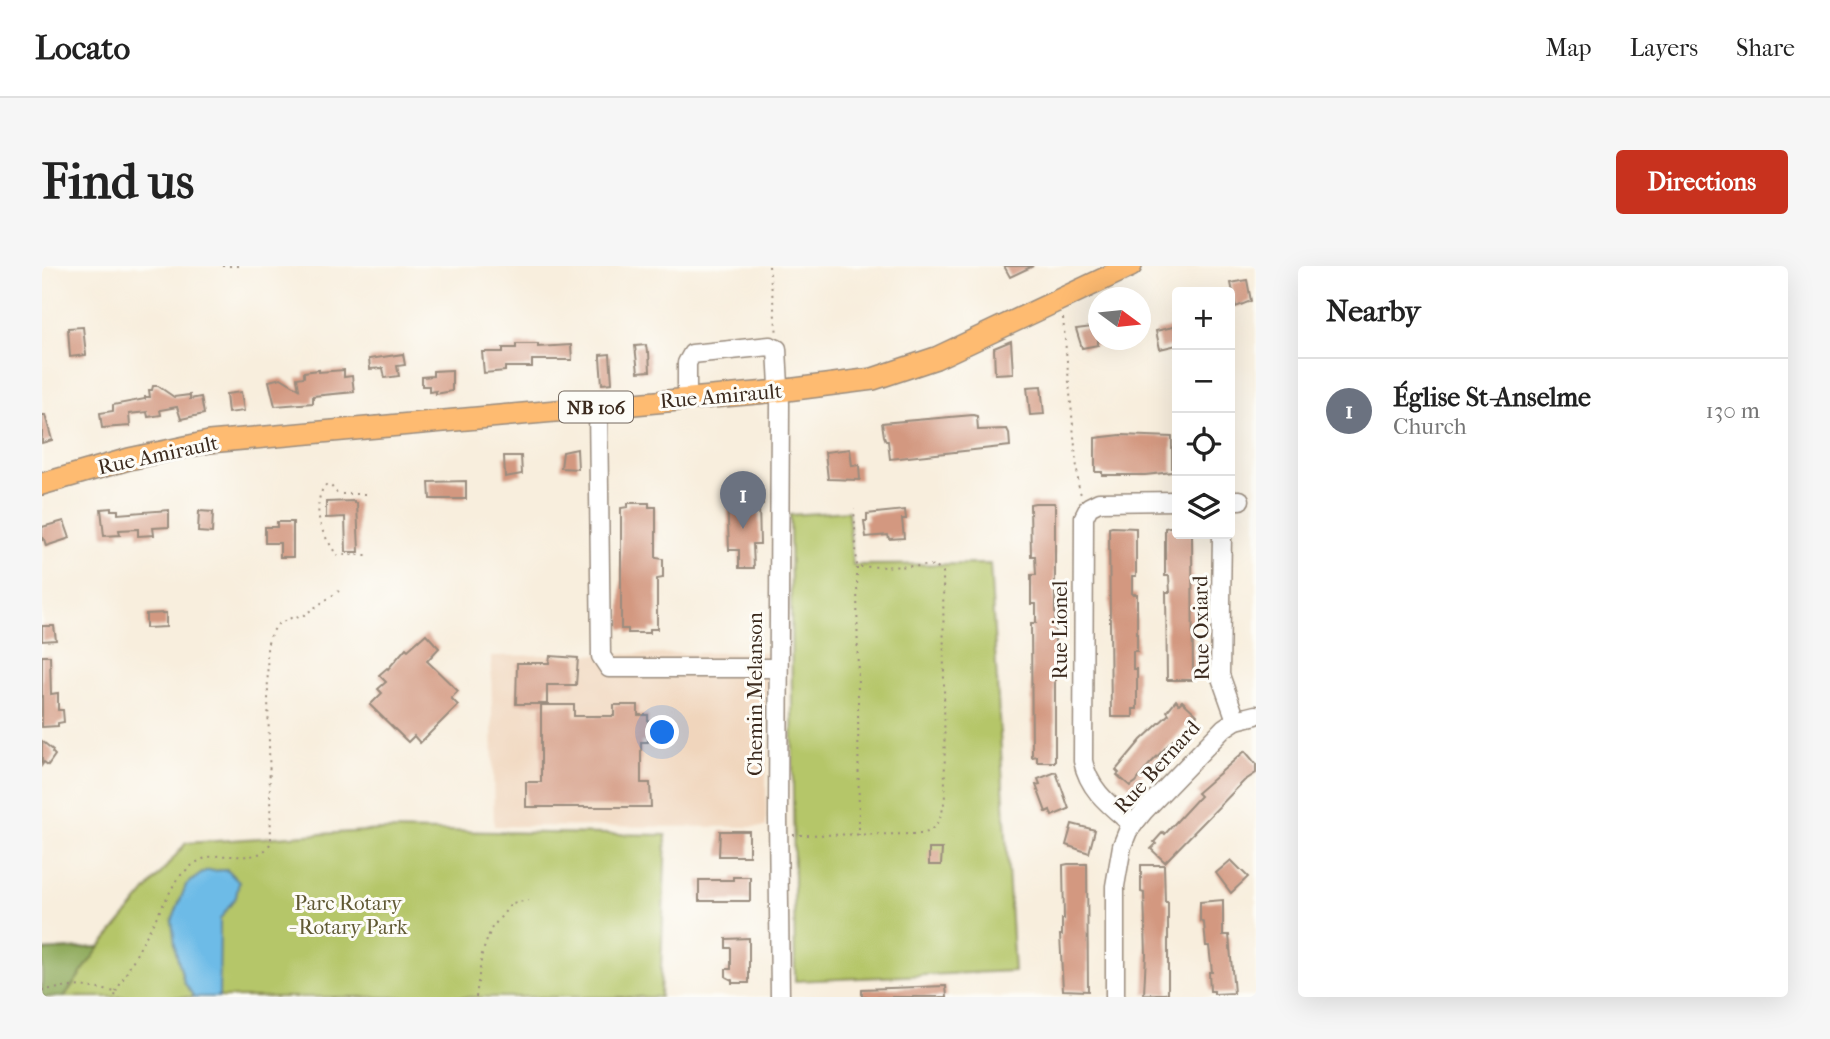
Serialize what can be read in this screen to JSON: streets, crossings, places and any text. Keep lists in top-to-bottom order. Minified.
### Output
{"streets":{"main road":["Rue Amirault","NB 106"],"street":["Rue Oxiard","Rue Lionel","Chemin Melanson","Rue Bernard"]},"crossings":[["Rue Amirault","Chemin Melanson"],["Rue Oxiard","Rue Bernard"],["Rue Lionel","Rue Bernard"]],"parks":["Parc Rotary - Rotary Park"],"north":"right","page":{"header":"Locato","nav":["Map","Layers","Share"],"buttons":"Directions","title":"Find us","heading":"Nearby","map_buttons":["+","−"],"list":[{"mark":"1","name":"Église St-Anselme","note":"Church","value":"130 m"}],"pins":"1"}}
